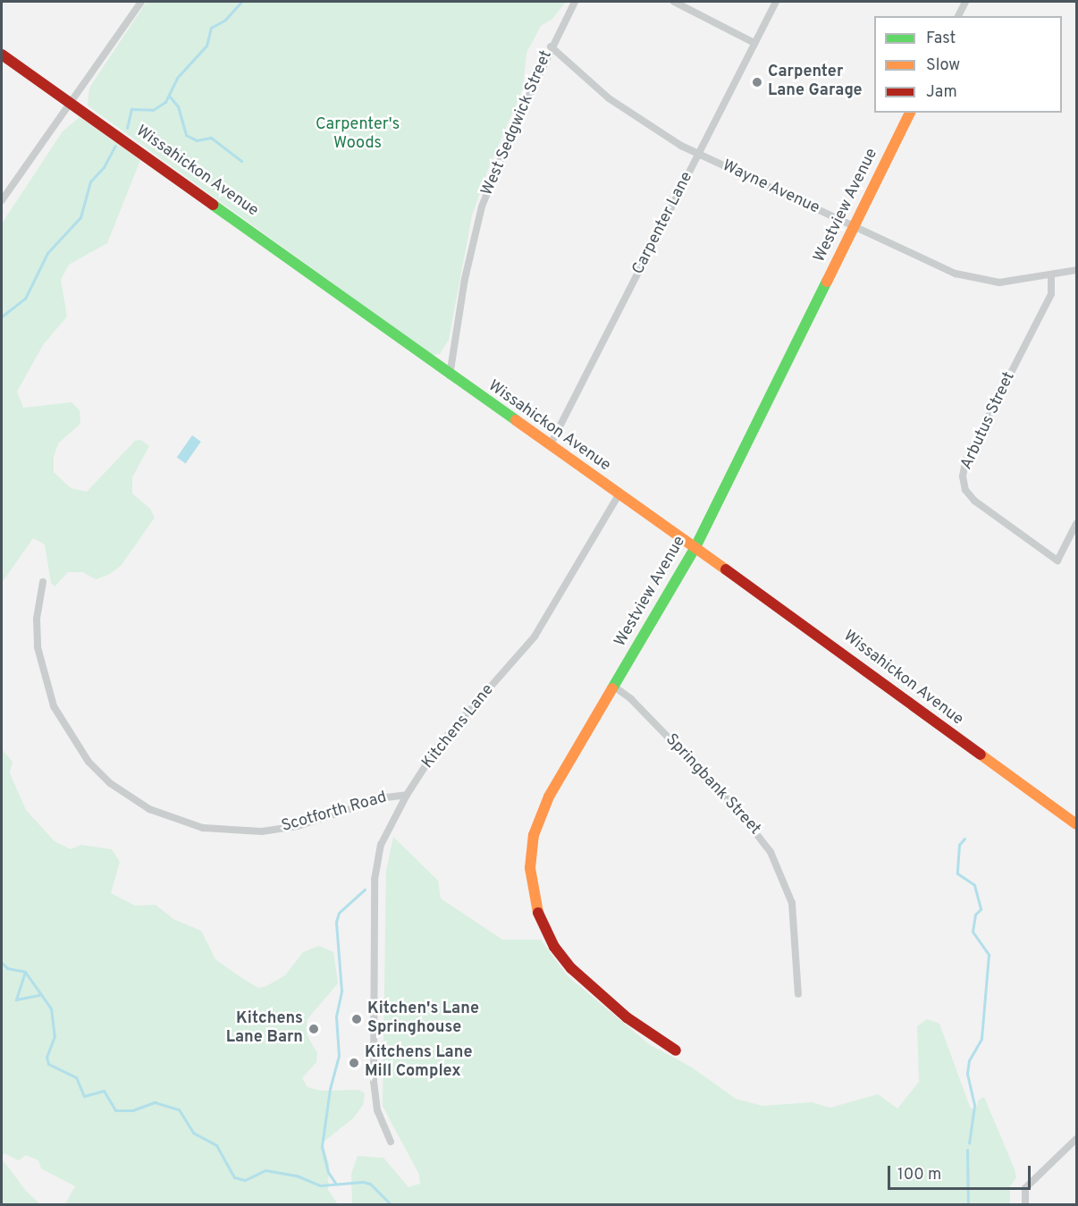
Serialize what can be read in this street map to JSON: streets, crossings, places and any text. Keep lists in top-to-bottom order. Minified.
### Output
{"streets":{"street":["West Sedgwick Street","Wissahickon Avenue","Wayne Avenue","Westview Avenue","Carpenter Lane","Arbutus Street","Kitchens Lane","Springbank Street","Scotforth Road"]},"crossings":[["West Sedgwick Street","Wissahickon Avenue"],["West Sedgwick Street","Wayne Avenue"],["Wissahickon Avenue","Westview Avenue"],["Wissahickon Avenue","Carpenter Lane"],["Wissahickon Avenue","Kitchens Lane"],["Wayne Avenue","Westview Avenue"],["Wayne Avenue","Carpenter Lane"],["Wayne Avenue","Arbutus Street"],["Westview Avenue","Springbank Street"],["Kitchens Lane","Scotforth Road"]],"parks":["Carpenter's Woods"],"places":["Carpenter Lane Garage","Kitchen's Lane Springhouse","Kitchens Lane Barn","Kitchens Lane Mill Complex"],"legend":["Fast","Slow","Jam"],"scale_bar":"100 m"}
